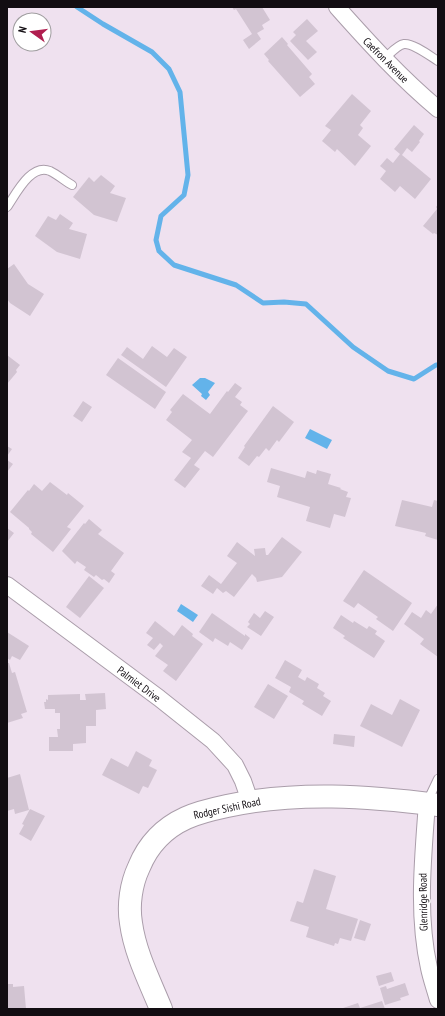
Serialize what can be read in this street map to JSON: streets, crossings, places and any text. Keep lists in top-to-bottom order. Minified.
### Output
{"streets":{"main road":["Rodger Sishi Road"],"street":["Caefron Avenue","Palmiet Drive","Glenridge Road"]},"crossings":[["Palmiet Drive","Rodger Sishi Road"],["Rodger Sishi Road","Glenridge Road"]],"north":"left"}
